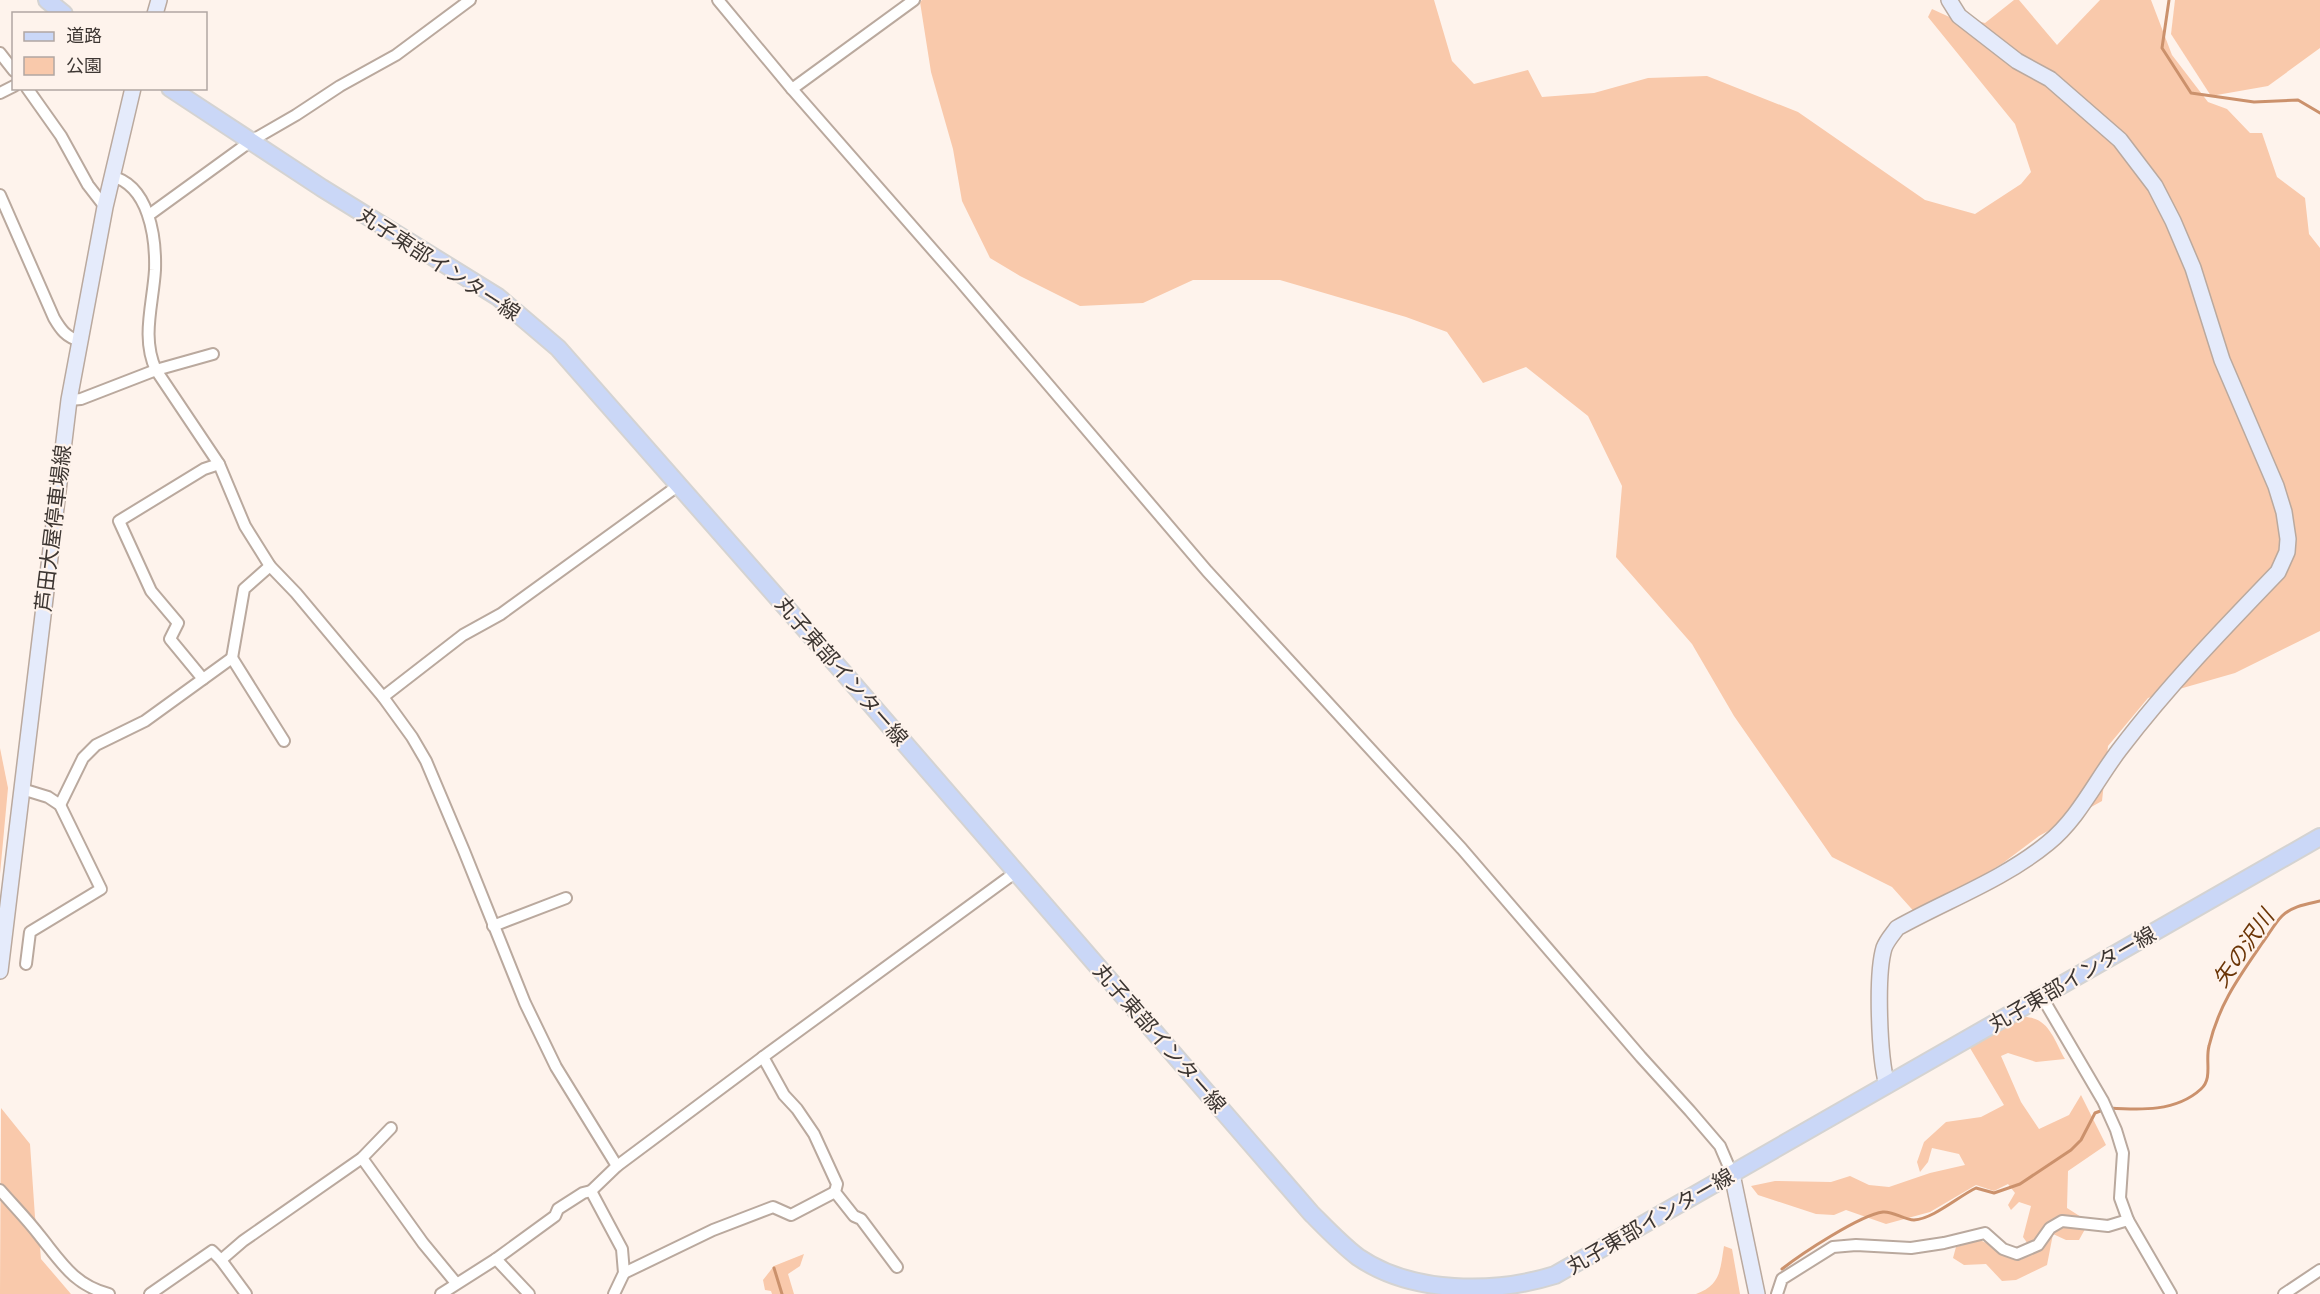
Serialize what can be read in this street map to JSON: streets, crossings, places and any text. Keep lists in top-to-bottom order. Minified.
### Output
{"streets":{"main road":["丸子東部インター線"],"street":["芦田大屋停車場線"]},"water":["矢の沢川"],"legend":["道路","公園"]}
